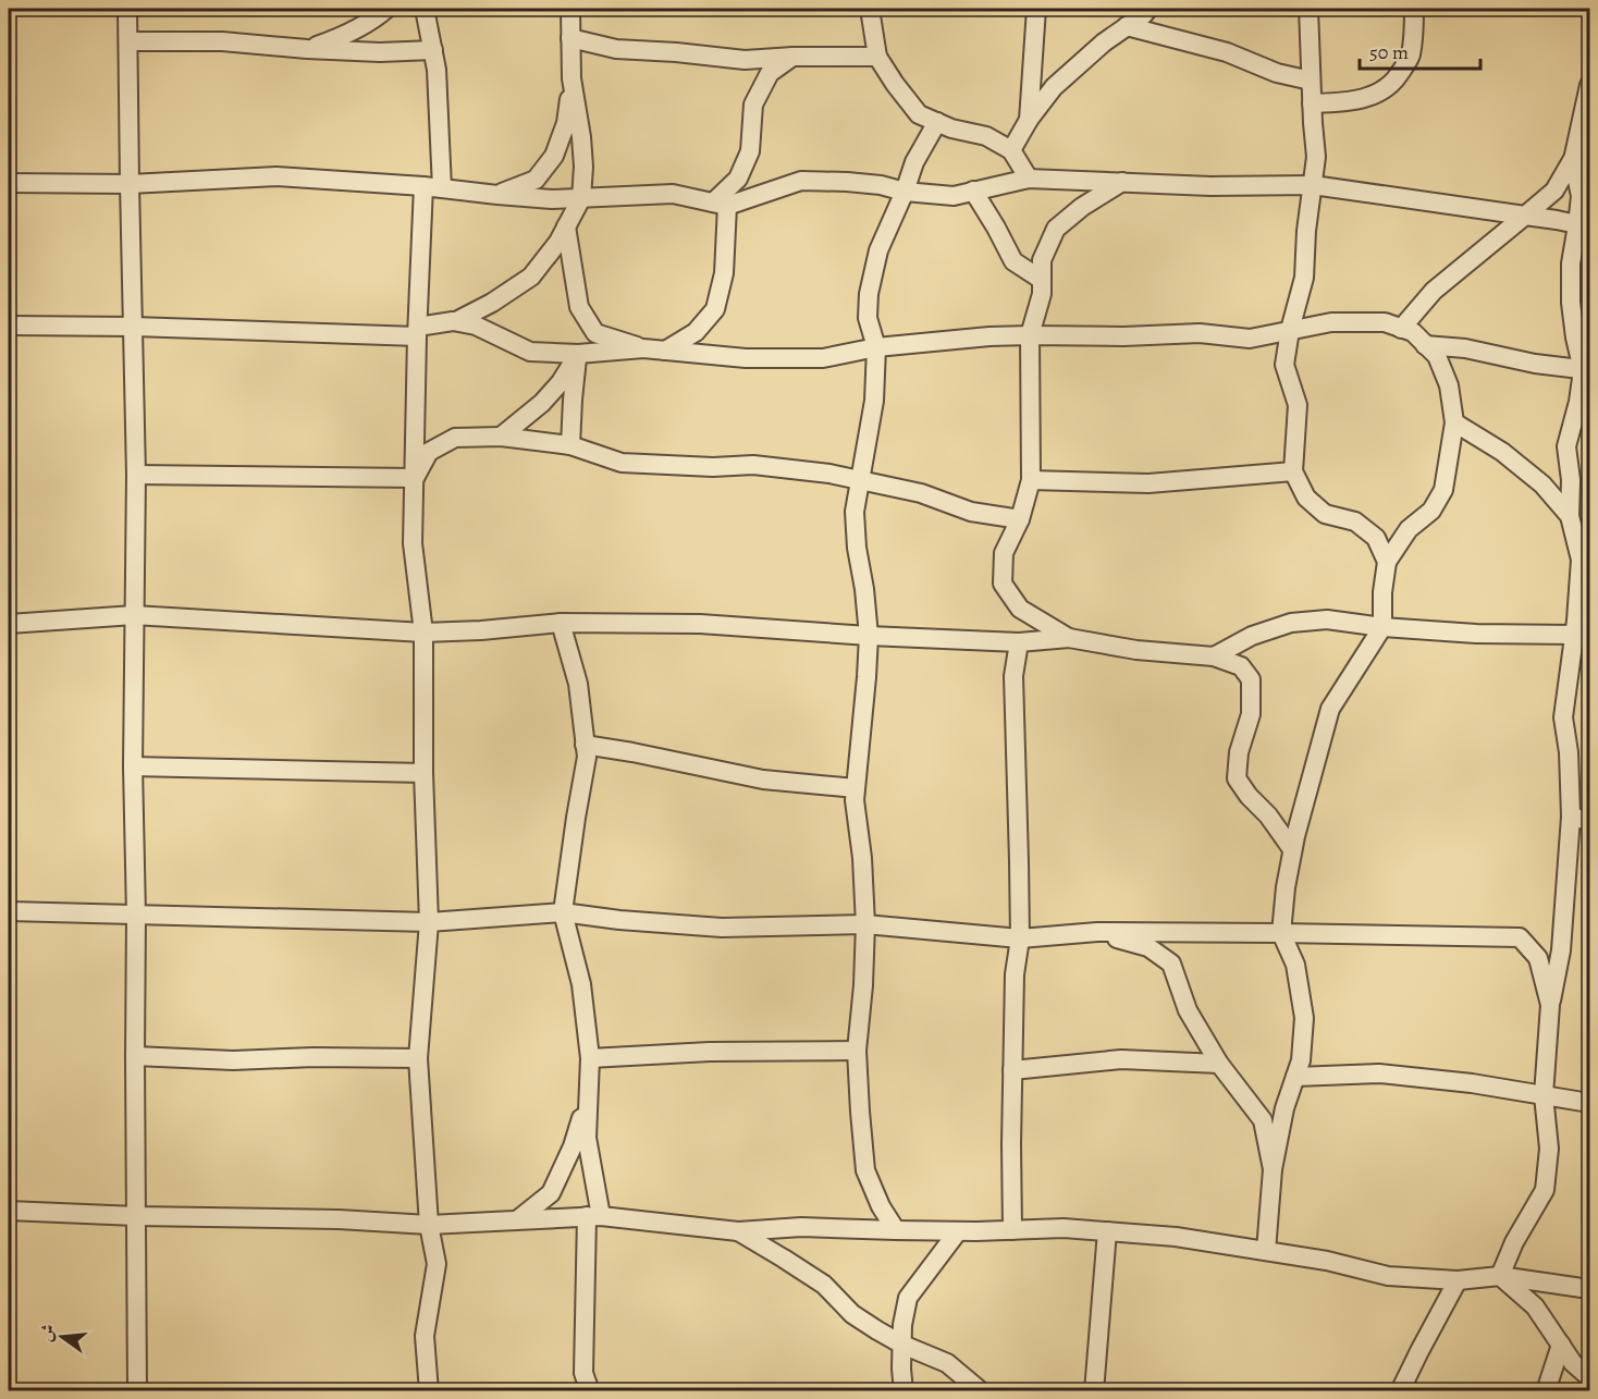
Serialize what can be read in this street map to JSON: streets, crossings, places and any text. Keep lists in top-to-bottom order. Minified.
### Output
{"scale_bar":"50 m","north":"left"}
